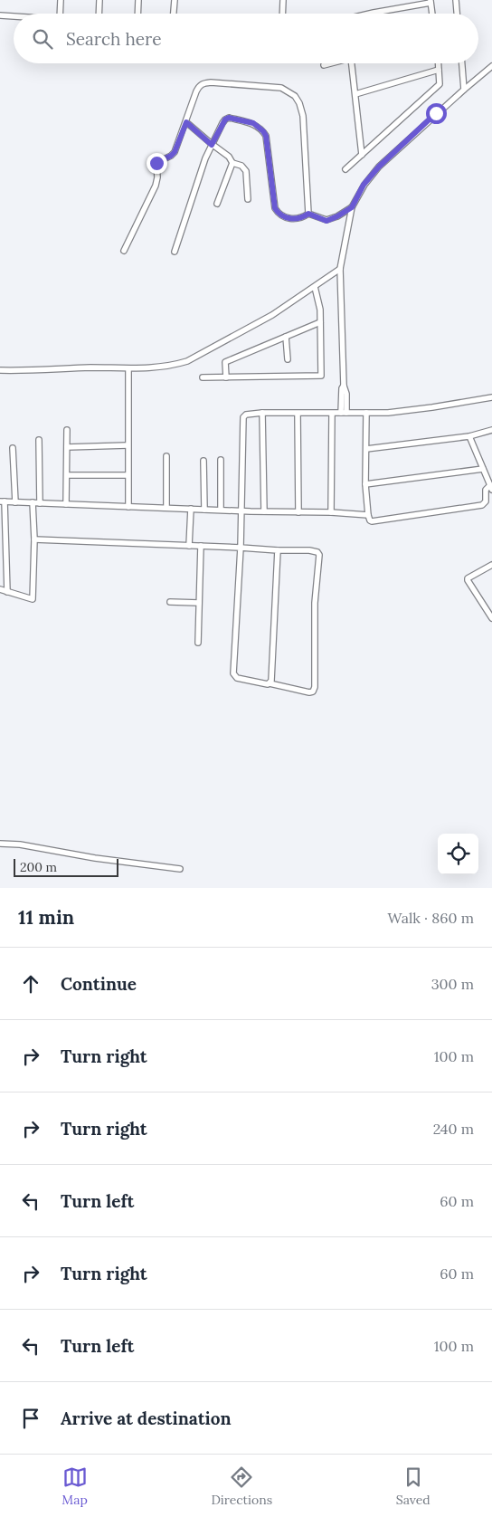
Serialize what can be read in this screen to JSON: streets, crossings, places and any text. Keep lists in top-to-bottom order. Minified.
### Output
{"scale_bar":"200 m","page":{"search":"Search here","scale":"200 m","heading":["11 min","Walk · 860 m"],"list":[["Continue","300 m"],["Turn right","100 m"],["Turn right","240 m"],["Turn left","60 m"],["Turn right","60 m"],["Turn left","100 m"],"Arrive at destination"],"nav":["Map","Directions","Saved"]}}
